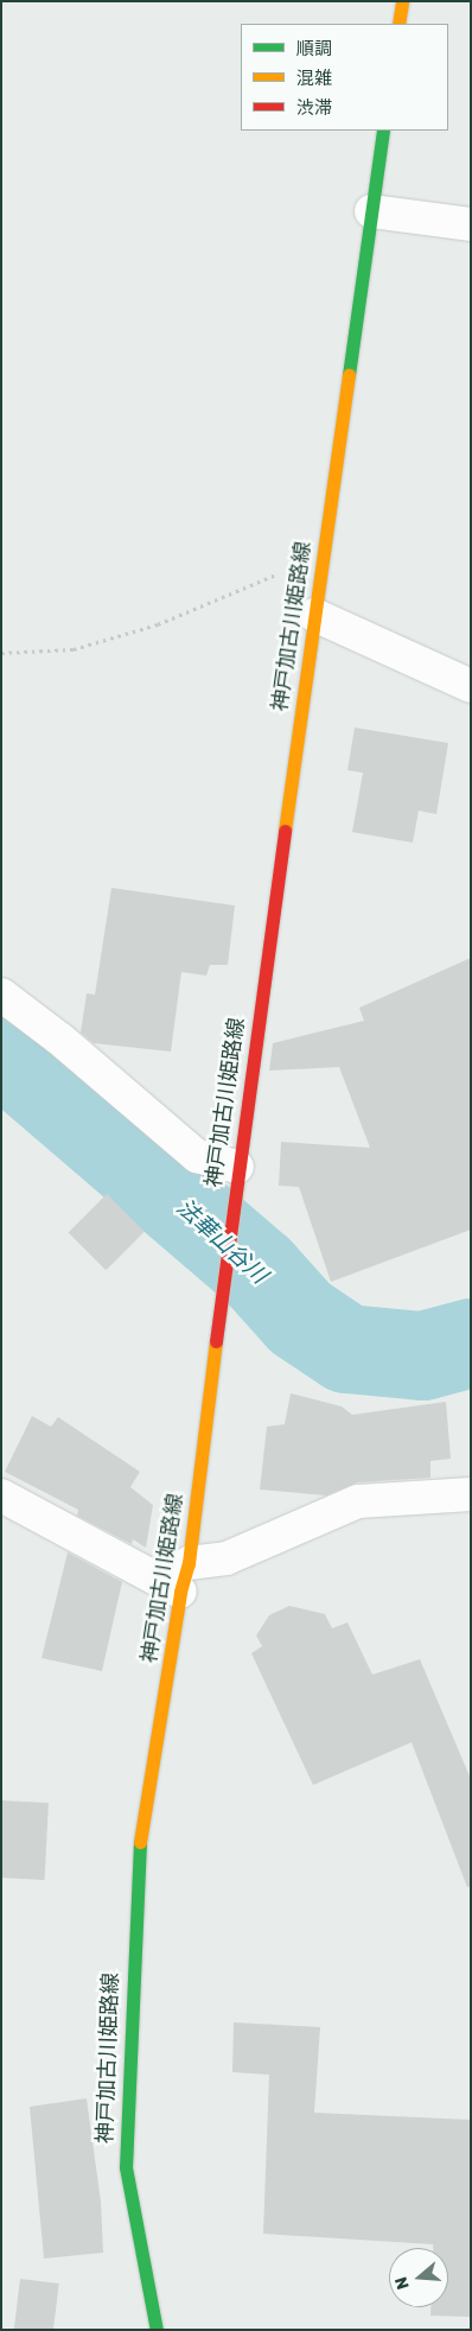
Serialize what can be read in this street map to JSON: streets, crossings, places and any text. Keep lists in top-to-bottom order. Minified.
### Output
{"streets":{"main road":["神戸加古川姫路線"]},"water":["法華山谷川"],"legend":["順調","混雑","渋滞"],"north":"left"}
